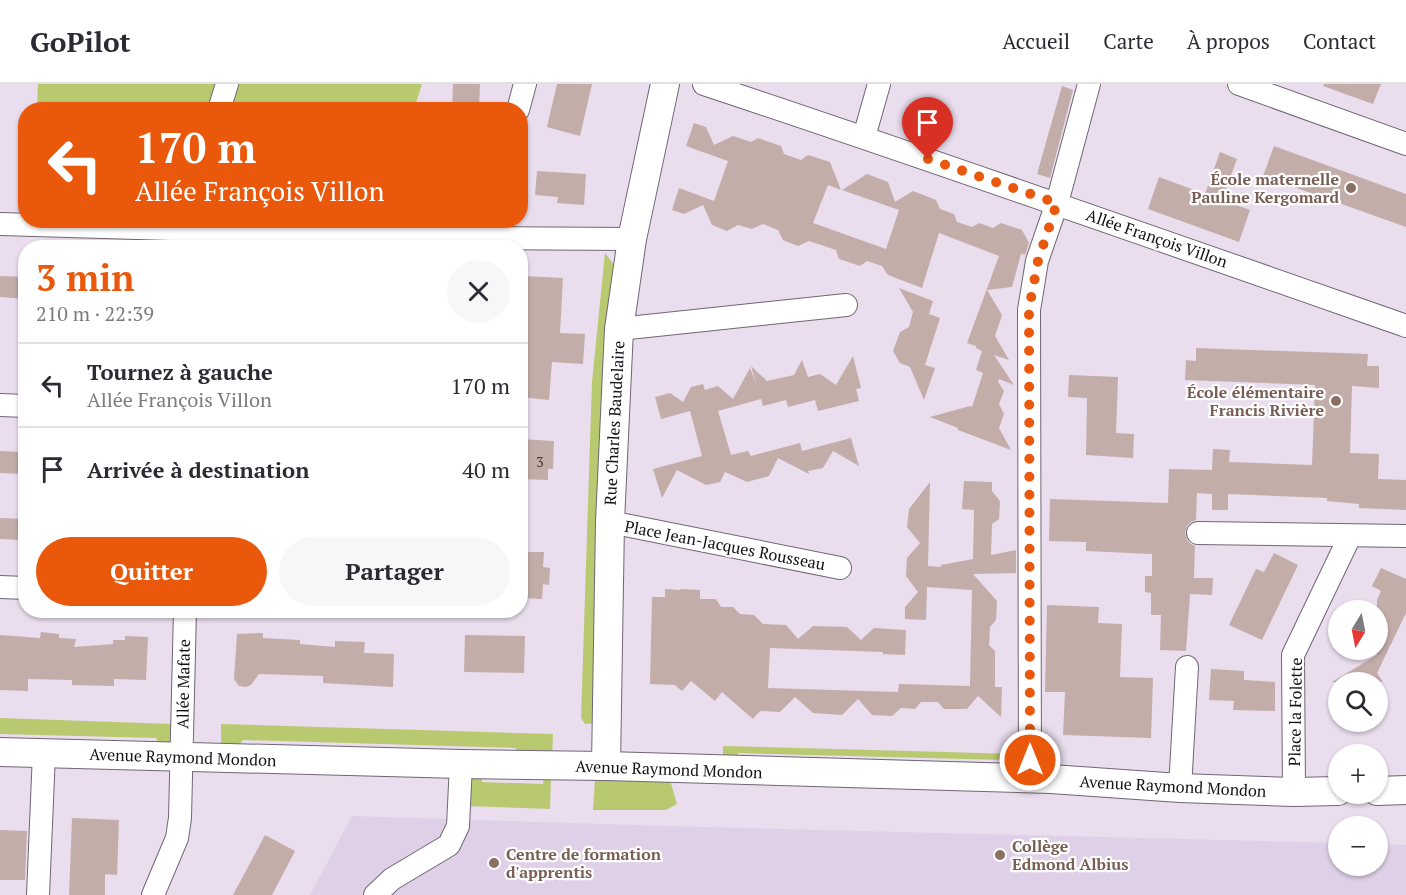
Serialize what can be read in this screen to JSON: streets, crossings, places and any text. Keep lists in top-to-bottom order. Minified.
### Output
{"streets":{"street":["Allée François Villon","Rue Charles Baudelaire","Place Jean-Jacques Rousseau","Allée Mafate","Place la Folette","Avenue Raymond Mondon"]},"crossings":[["Rue Charles Baudelaire","Place Jean-Jacques Rousseau"],["Rue Charles Baudelaire","Avenue Raymond Mondon"],["Allée Mafate","Avenue Raymond Mondon"],["Place la Folette","Avenue Raymond Mondon"]],"places":["École maternelle Pauline Kergomard","École élémentaire Francis Rivière","Collège Edmond Albius","Centre de formation d'apprentis"],"house_numbers":["3"],"north":"bottom","page":{"header":"GoPilot","nav":["Accueil","Carte","À propos","Contact"],"turn":["170 m","Allée François Villon"],"heading":["3 min","210 m · 22:39"],"list":[{"name":"Tournez à gauche","note":"Allée François Villon","value":"170 m"},{"name":"Arrivée à destination","value":"40 m"}],"buttons":["Quitter","Partager"],"map_buttons":["+","−"]}}
